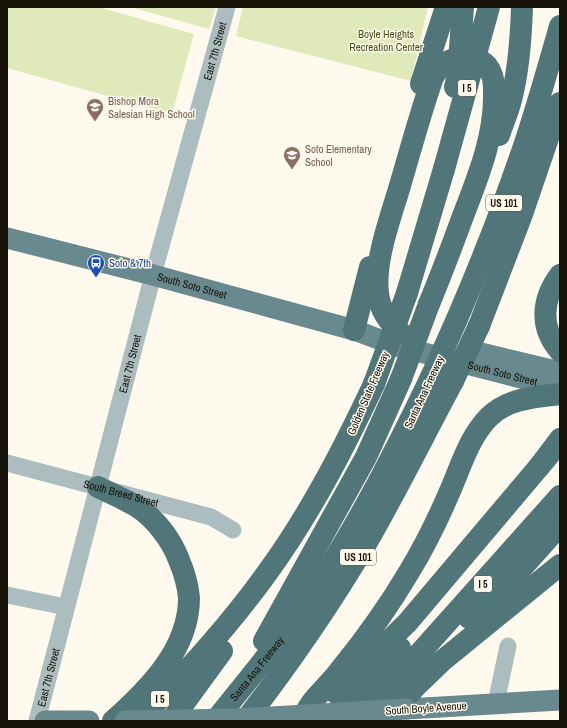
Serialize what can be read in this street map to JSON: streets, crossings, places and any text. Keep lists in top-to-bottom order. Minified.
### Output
{"streets":{"highway":["I 5","US 101","Santa Ana Freeway","Golden State Freeway"],"main road":["South Soto Street","South Boyle Avenue"],"street":["East 7th Street","South Breed Street"]},"crossings":[["East 7th Street","South Soto Street"],["East 7th Street","South Breed Street"]],"parks":["Boyle Heights Recreation Center"],"places":{"school or university":["Bishop Mora Salesian High School","Soto Elementary School"],"bus stop":["Soto & 7th"]}}
